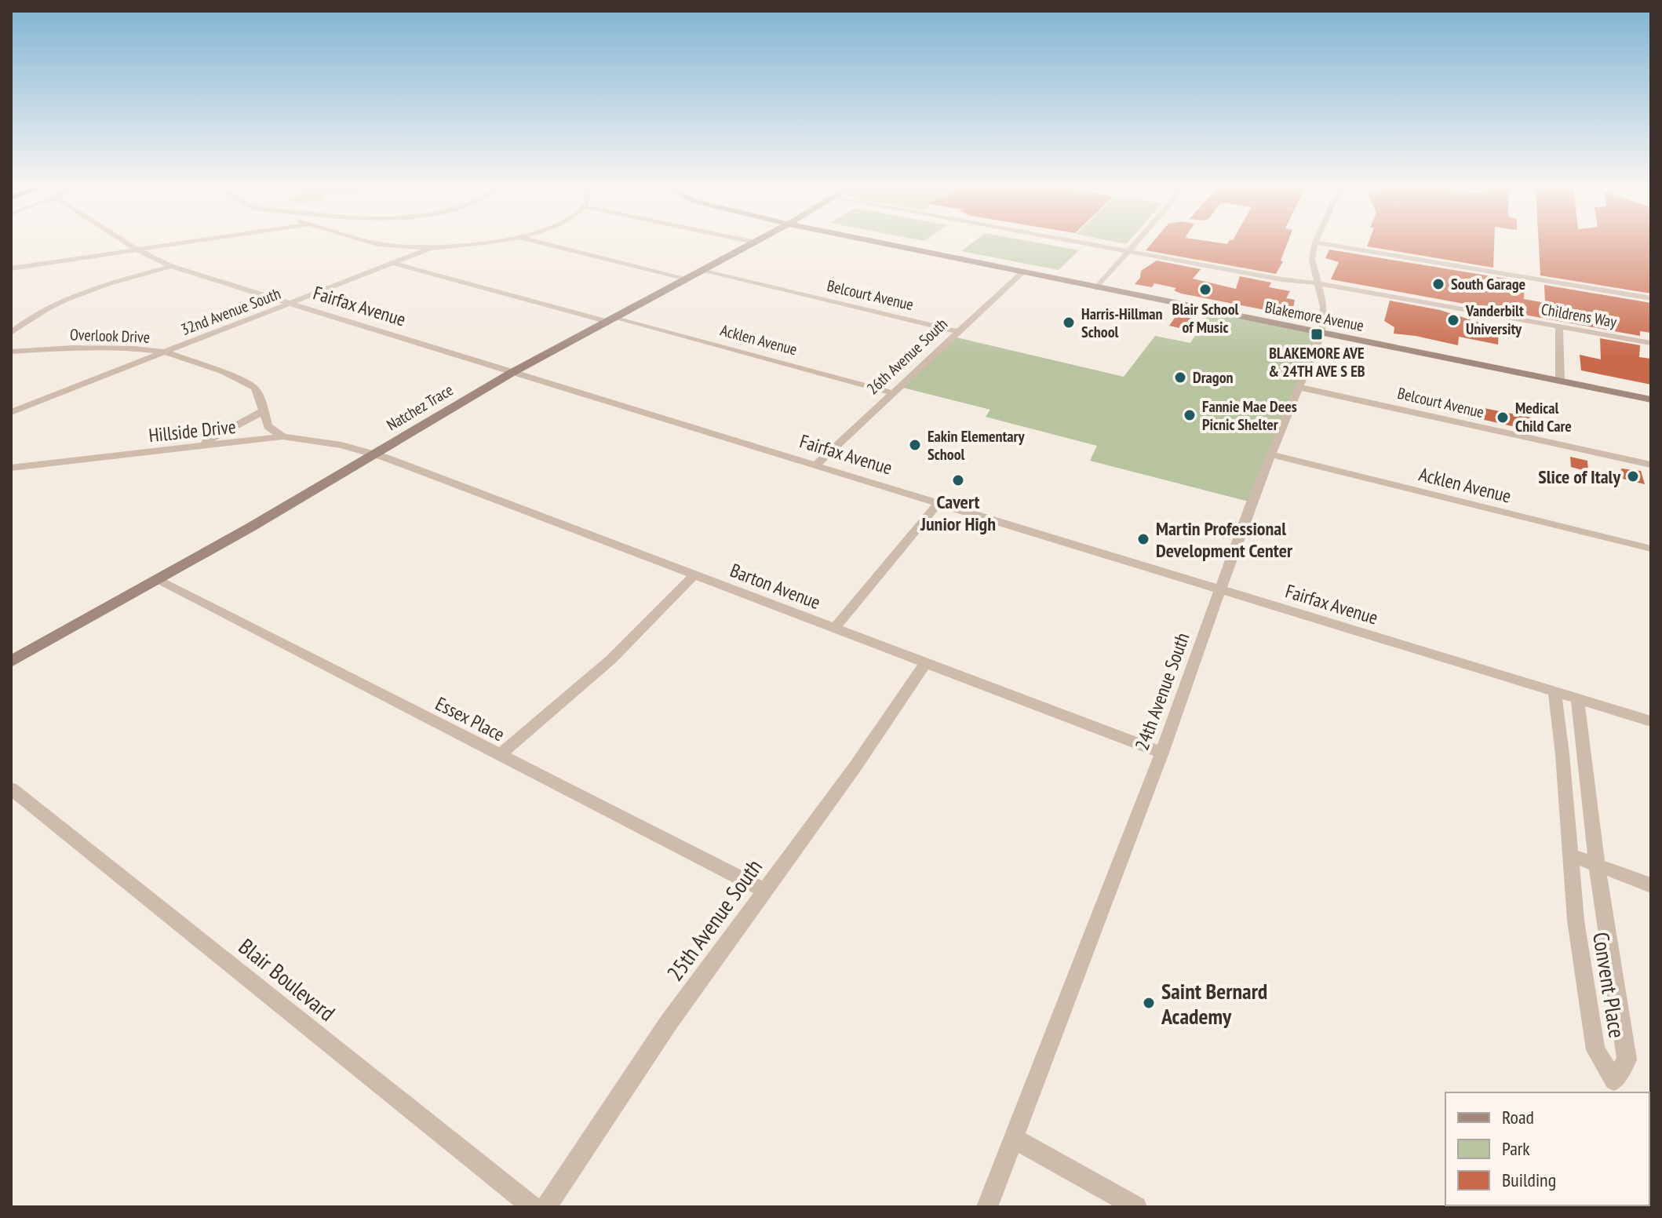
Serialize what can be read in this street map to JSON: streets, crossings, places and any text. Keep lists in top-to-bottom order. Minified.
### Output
{"streets":{"main road":["Blakemore Avenue","Natchez Trace"],"street":["Belcourt Avenue","Fairfax Avenue","32nd Avenue South","Childrens Way","Overlook Drive","Acklen Avenue","26th Avenue South","Hillside Drive","Barton Avenue","24th Avenue South","Essex Place","25th Avenue South","Blair Boulevard","Convent Place"]},"crossings":[["Belcourt Avenue","26th Avenue South"],["Belcourt Avenue","Natchez Trace"],["Belcourt Avenue","24th Avenue South"],["Fairfax Avenue","32nd Avenue South"],["Fairfax Avenue","26th Avenue South"],["Fairfax Avenue","Natchez Trace"],["Fairfax Avenue","24th Avenue South"],["Fairfax Avenue","Convent Place"],["32nd Avenue South","Overlook Drive"],["32nd Avenue South","Acklen Avenue"],["Childrens Way","24th Avenue South"],["Blakemore Avenue","26th Avenue South"],["Blakemore Avenue","24th Avenue South"],["Overlook Drive","Hillside Drive"],["Acklen Avenue","26th Avenue South"],["Acklen Avenue","Natchez Trace"],["Acklen Avenue","24th Avenue South"],["Natchez Trace","Hillside Drive"],["Natchez Trace","Barton Avenue"],["Natchez Trace","Essex Place"],["Hillside Drive","Barton Avenue"],["Barton Avenue","24th Avenue South"],["Barton Avenue","25th Avenue South"],["Essex Place","25th Avenue South"]],"places":{"other":["South Garage","Blair School of Music","Vanderbilt University","Harris-Hillman School","Dragon","Fannie Mae Dees Picnic Shelter","Medical Child Care","Eakin Elementary School","Slice of Italy","Cavert Junior High","Martin Professional Development Center","Saint Bernard Academy"],"transit":["BLAKEMORE AVE & 24TH AVE S EB"]},"legend":["Road","Park","Building"]}
